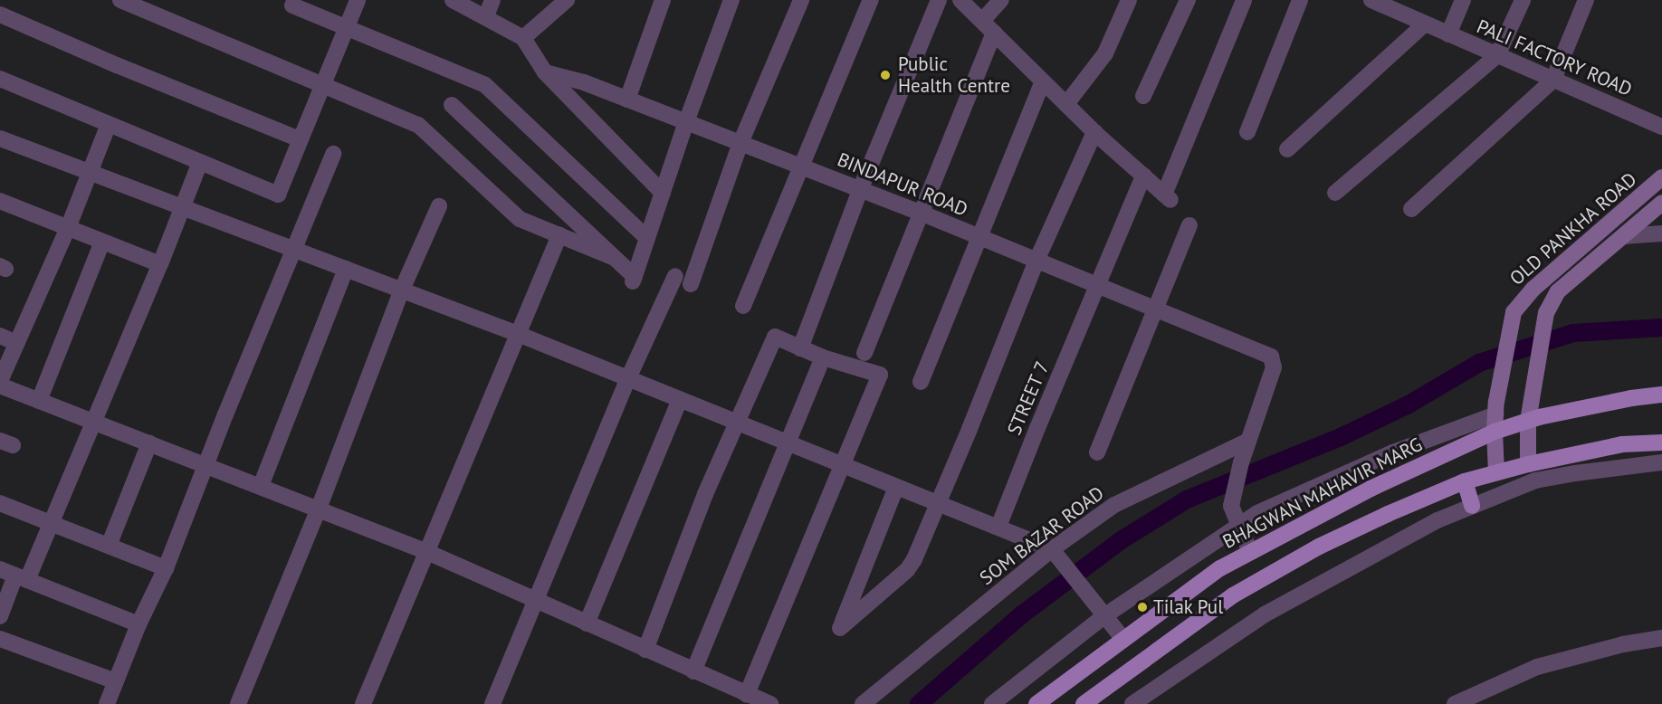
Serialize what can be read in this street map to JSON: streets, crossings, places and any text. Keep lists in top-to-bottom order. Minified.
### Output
{"streets":{"main road":["BHAGWAN MAHAVIR MARG"],"street":["PALI FACTORY ROAD","BINDAPUR ROAD","OLD PANKHA ROAD","STREET 7","SOM BAZAR ROAD"]},"crossings":[["BINDAPUR ROAD","STREET 7"],["BINDAPUR ROAD","SOM BAZAR ROAD"],["OLD PANKHA ROAD","BHAGWAN MAHAVIR MARG"]],"places":["Public Health Centre","Tilak Pul"]}
